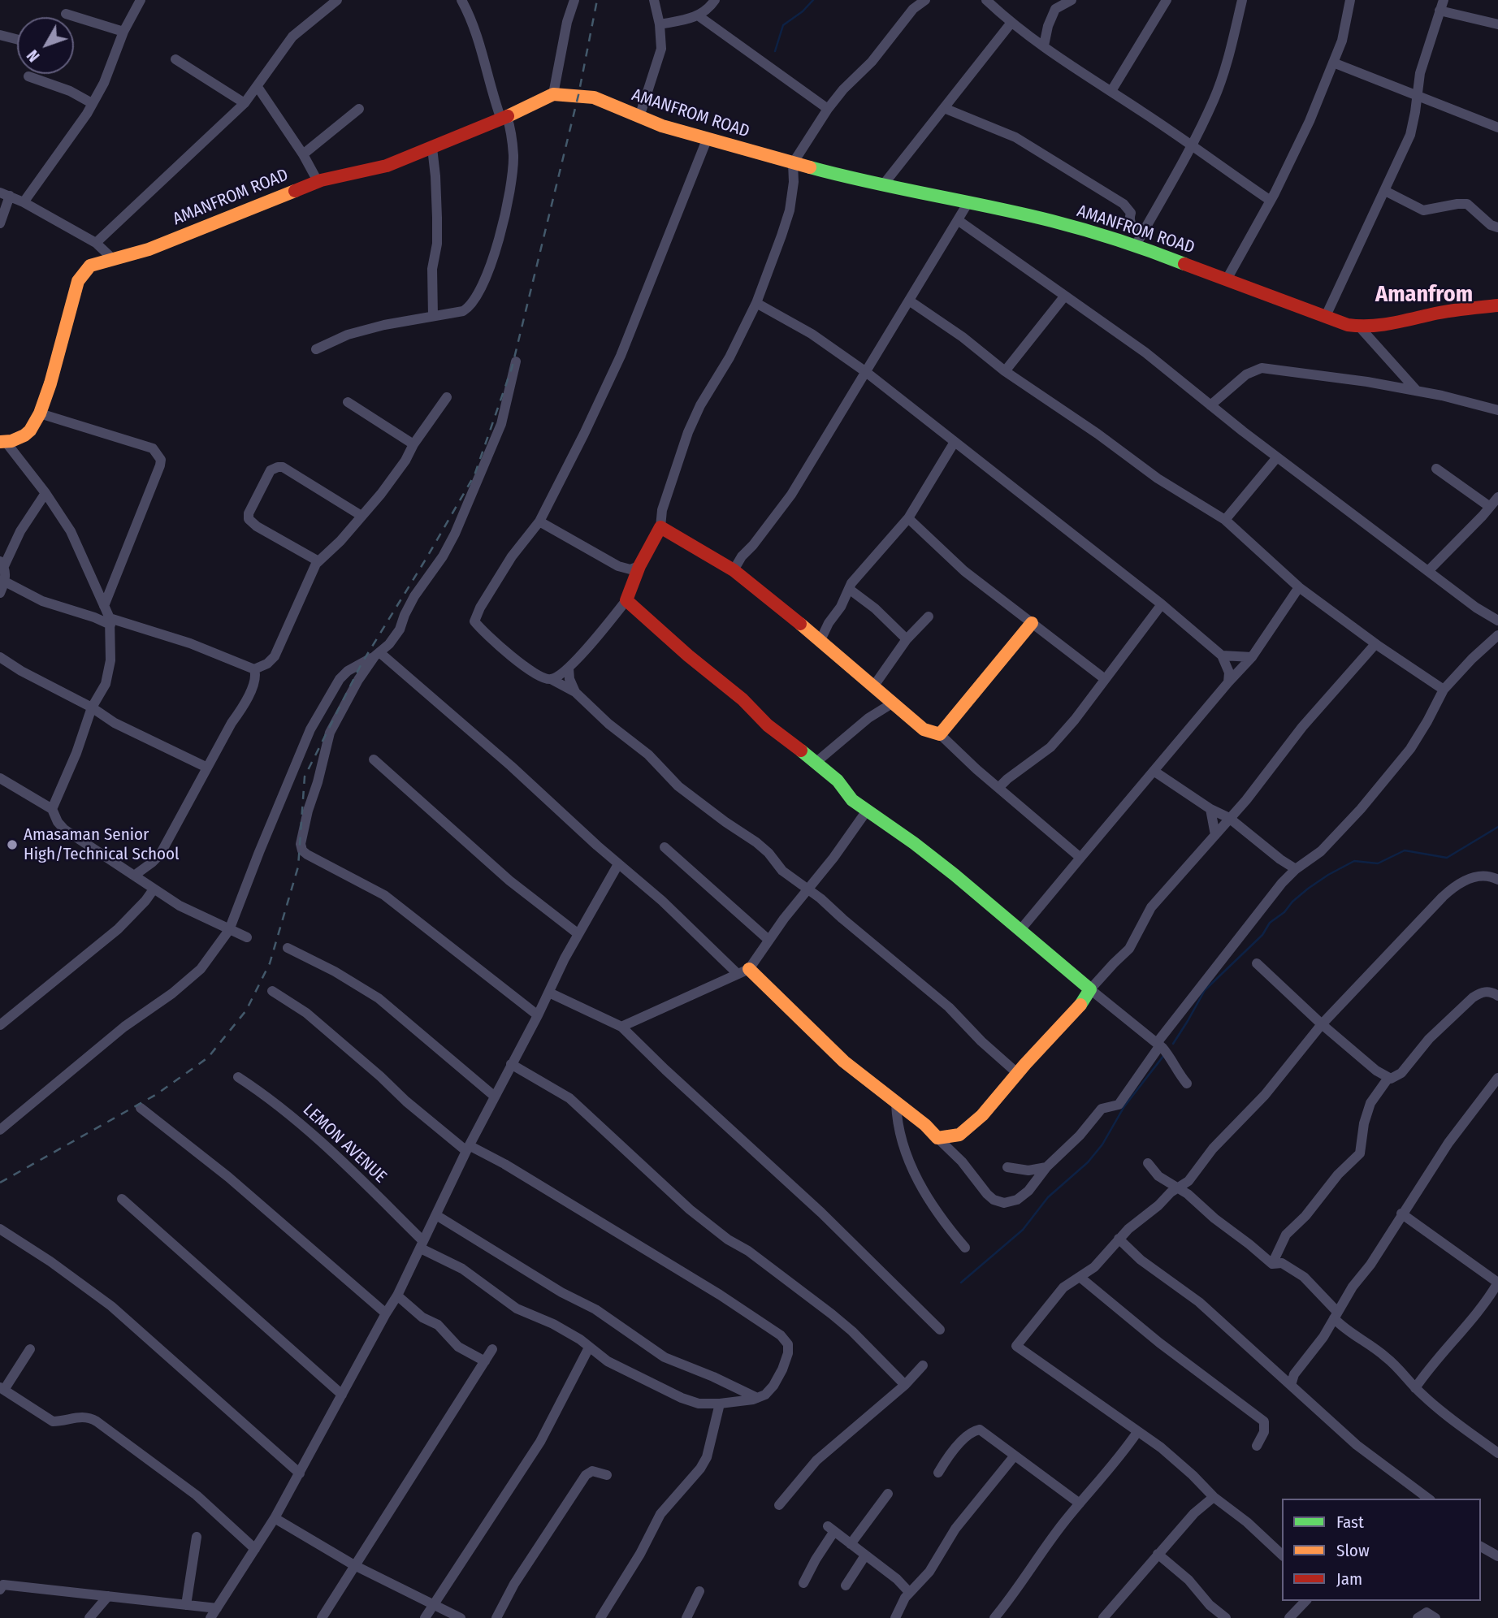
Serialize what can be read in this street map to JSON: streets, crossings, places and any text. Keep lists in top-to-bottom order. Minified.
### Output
{"streets":{"street":["AMANFROM ROAD","LEMON AVENUE"]},"districts":["Amanfrom"],"places":["Amasaman Senior High/Technical School"],"legend":["Fast","Slow","Jam"],"north":"bottom left"}
